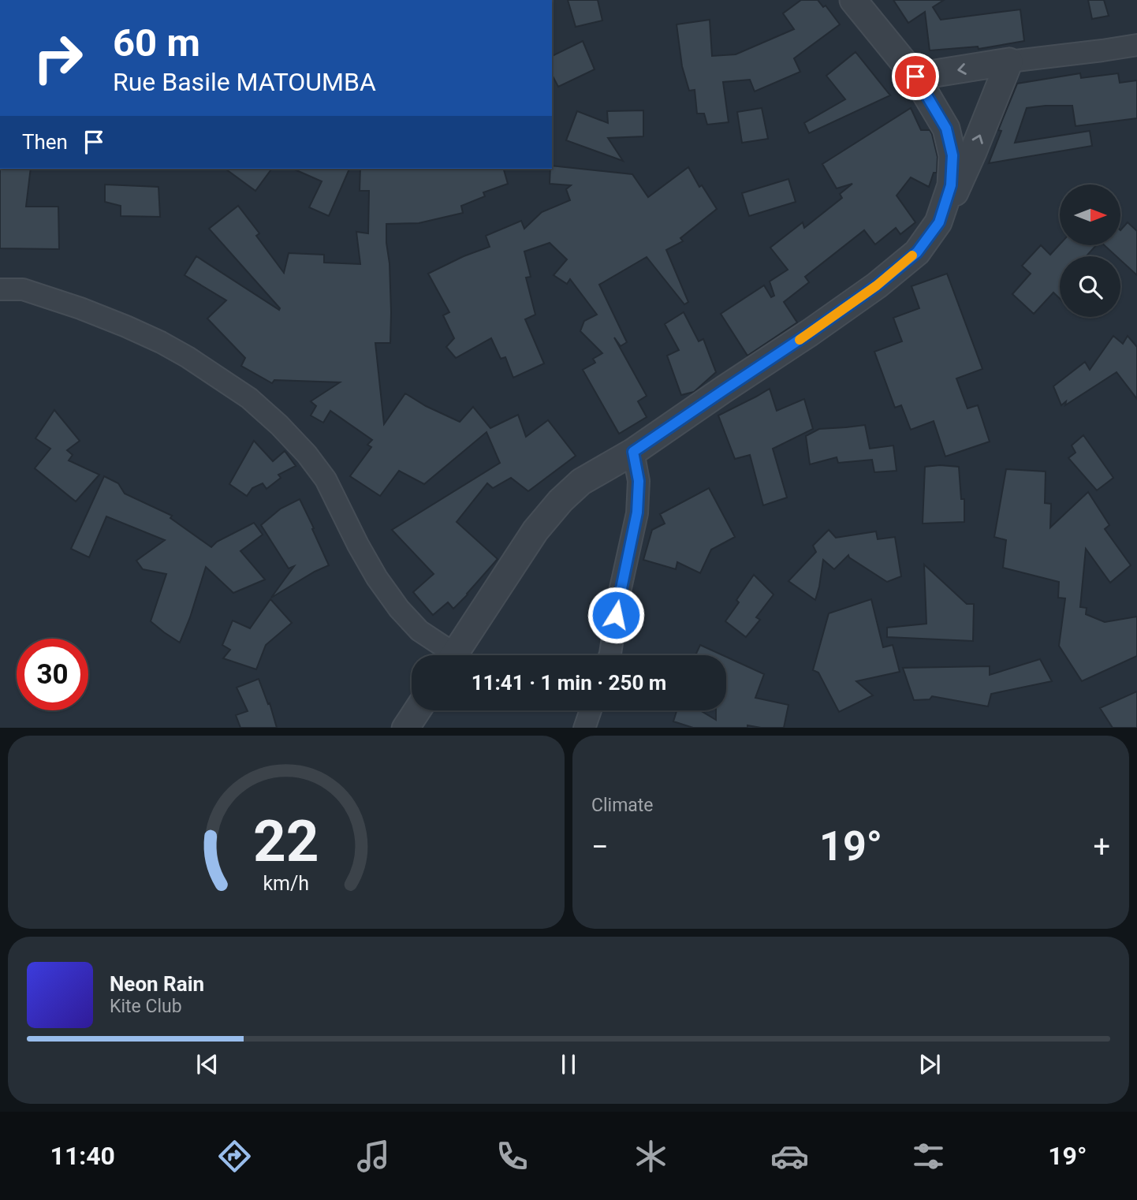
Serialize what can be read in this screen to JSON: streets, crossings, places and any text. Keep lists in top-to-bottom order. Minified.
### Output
{"north":"right","page":{"turn":["60 m","Rue Basile MATOUMBA"],"then":"Then","limit":"30","trip":"11:41 · 1 min · 250 m","tile":"Climate","heat":["−","19°","+"],"song":["Neon Rain","Kite Club"],"tabs":["11:40","19°"],"gauge":["22","km/h"]}}
